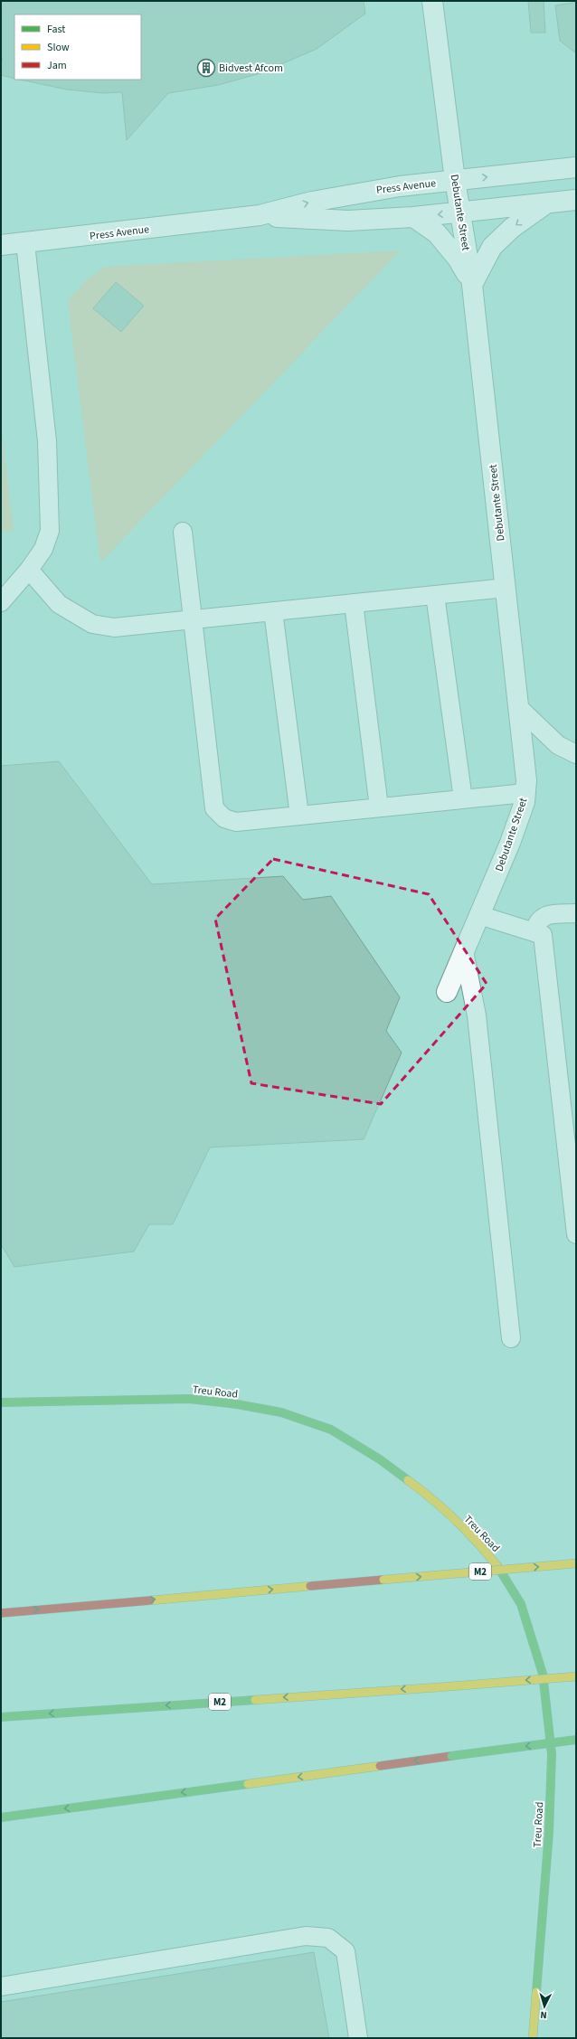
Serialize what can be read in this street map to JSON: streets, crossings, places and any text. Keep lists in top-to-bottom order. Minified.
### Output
{"streets":{"main road":["Treu Road","M2"],"street":["Press Avenue","Debutante Street"]},"crossings":[["Press Avenue","Debutante Street"]],"places":{"building":["Bidvest Afcom"]},"legend":["Fast","Slow","Jam"],"north":"bottom"}
